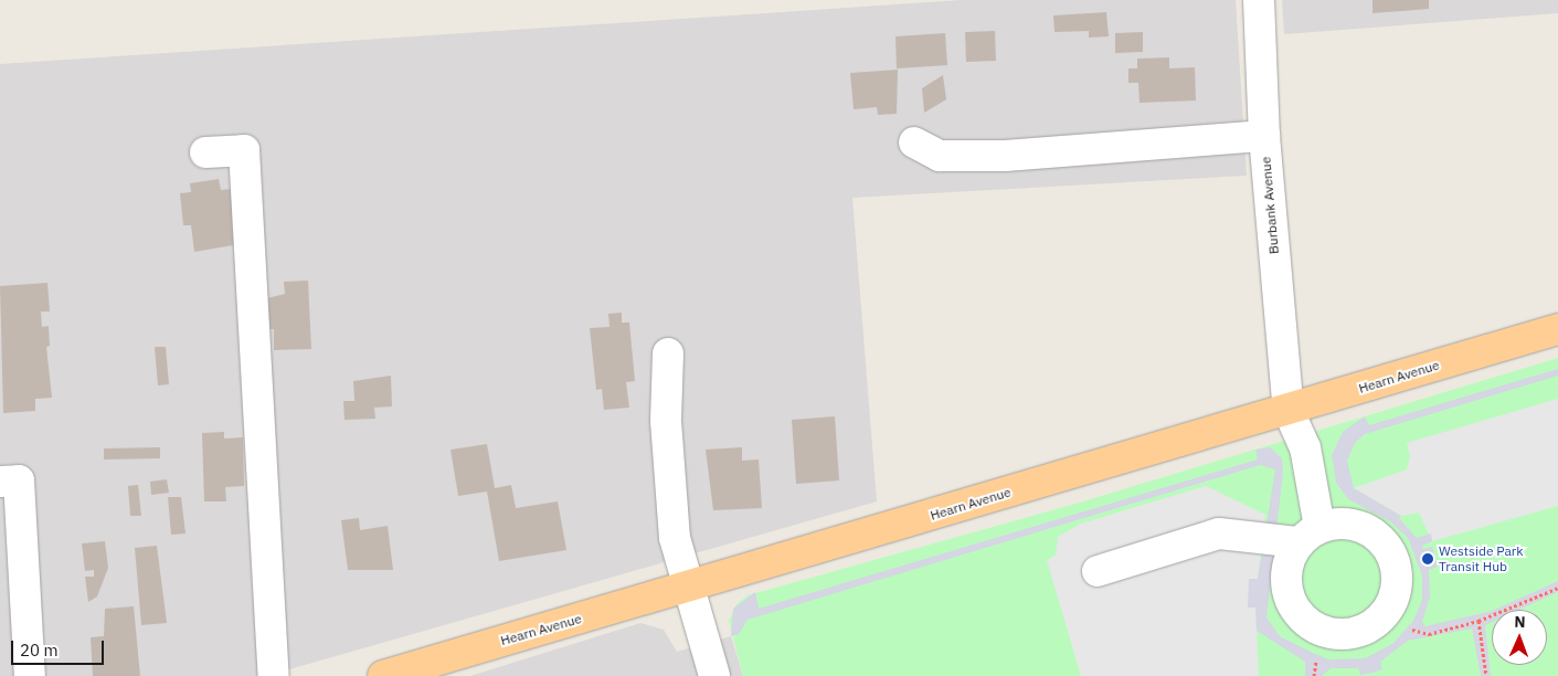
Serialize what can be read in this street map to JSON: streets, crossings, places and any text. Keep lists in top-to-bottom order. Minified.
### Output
{"streets":{"main road":["Hearn Avenue"],"street":["Burbank Avenue"]},"crossings":[["Burbank Avenue","Hearn Avenue"]],"places":["Westside Park Transit Hub"],"scale_bar":"20 m","north":"top"}
